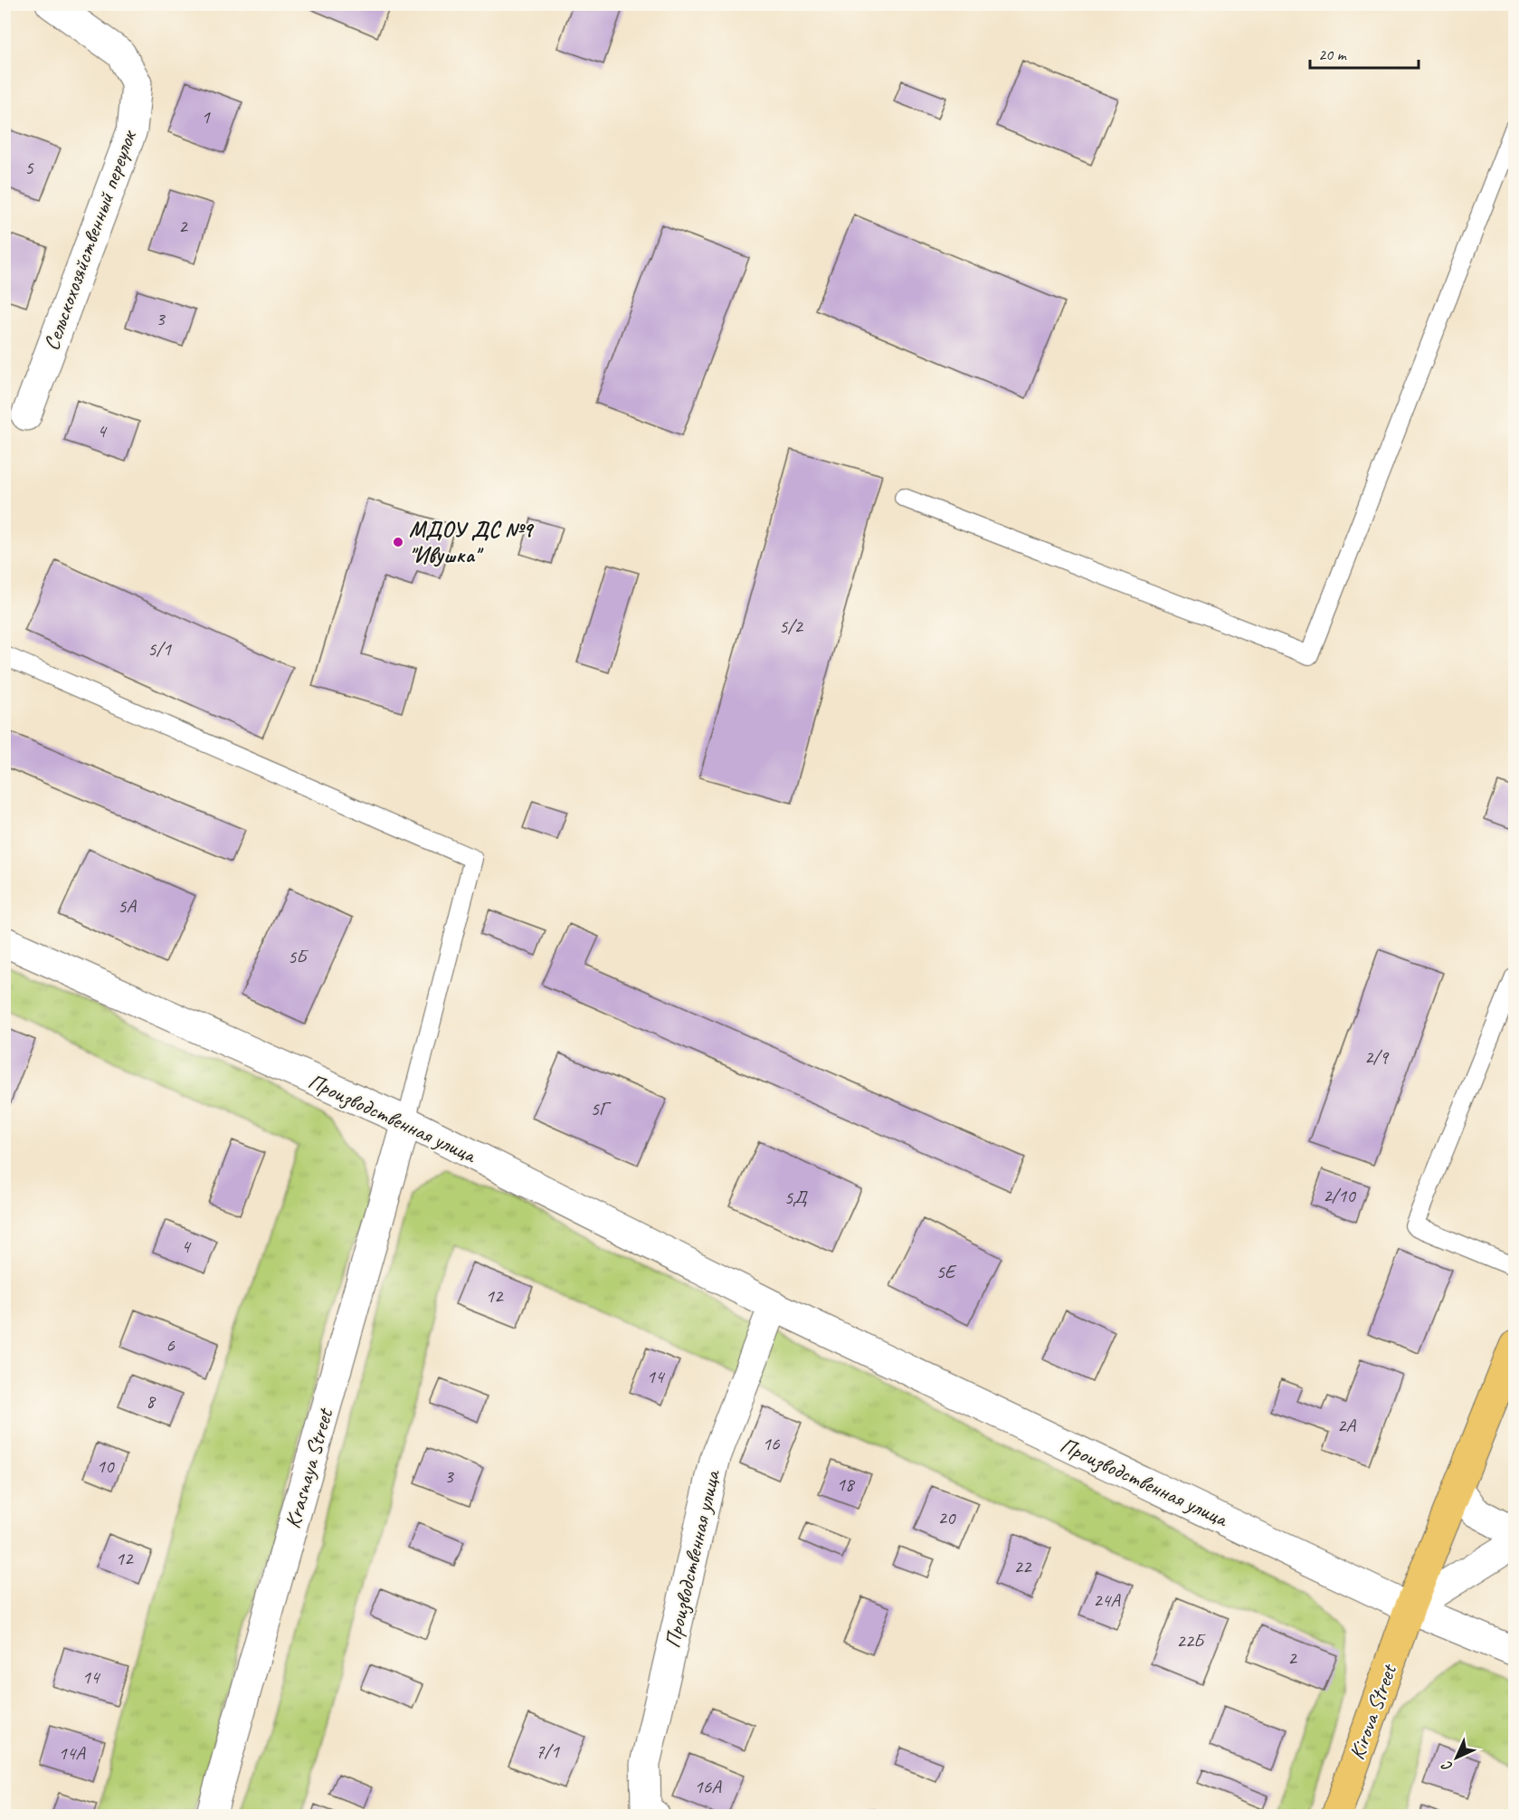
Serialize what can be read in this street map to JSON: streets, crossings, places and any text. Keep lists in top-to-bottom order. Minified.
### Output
{"streets":{"main road":["Kirova Street"],"street":["Сельскохозяйственный переулок","Производственная улица","Krasnaya Street"]},"crossings":[["Производственная улица","Krasnaya Street"],["Производственная улица","Kirova Street"]],"places":["МДОУ ДС №9 \"Ивушка\""],"house_numbers":["1","5","2","3","4","5/2","5/1","5А","5Б","2/9","5Г","2/10","5Д","4","5Е","12","6","14","8","2А","16","10","3","18","20","12","22","24А","22Б","2","14","7/1","14А","16А"],"scale_bar":"20 m","north":"bottom left"}
